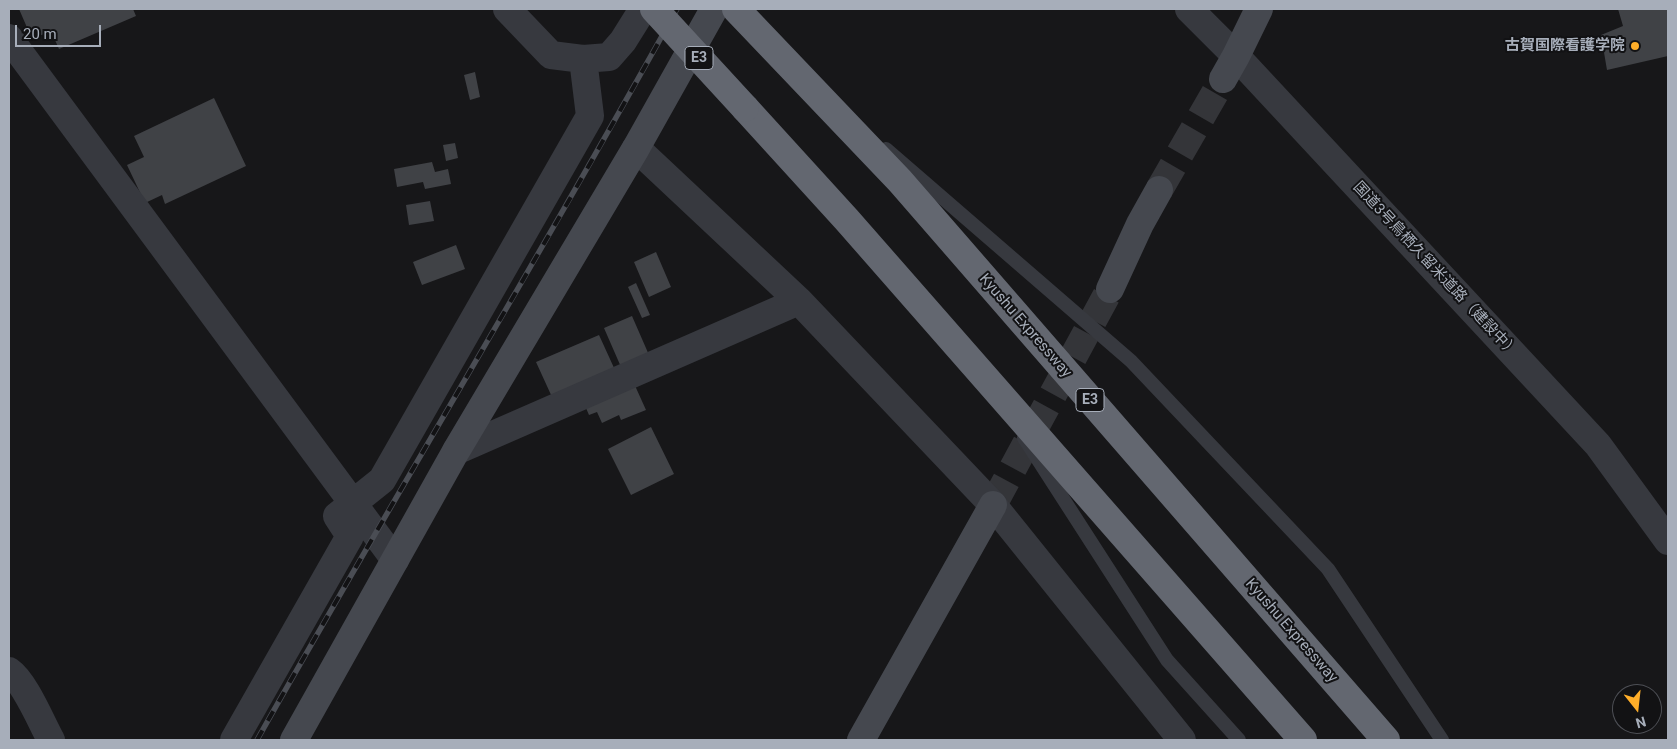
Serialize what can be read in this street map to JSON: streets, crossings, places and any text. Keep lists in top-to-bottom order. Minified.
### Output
{"streets":{"highway":["E3","Kyushu Expressway"],"street":["国道3号鳥栖久留米道路（建設中）"]},"places":["古賀国際看護学院"],"scale_bar":"20 m","north":"bottom"}
